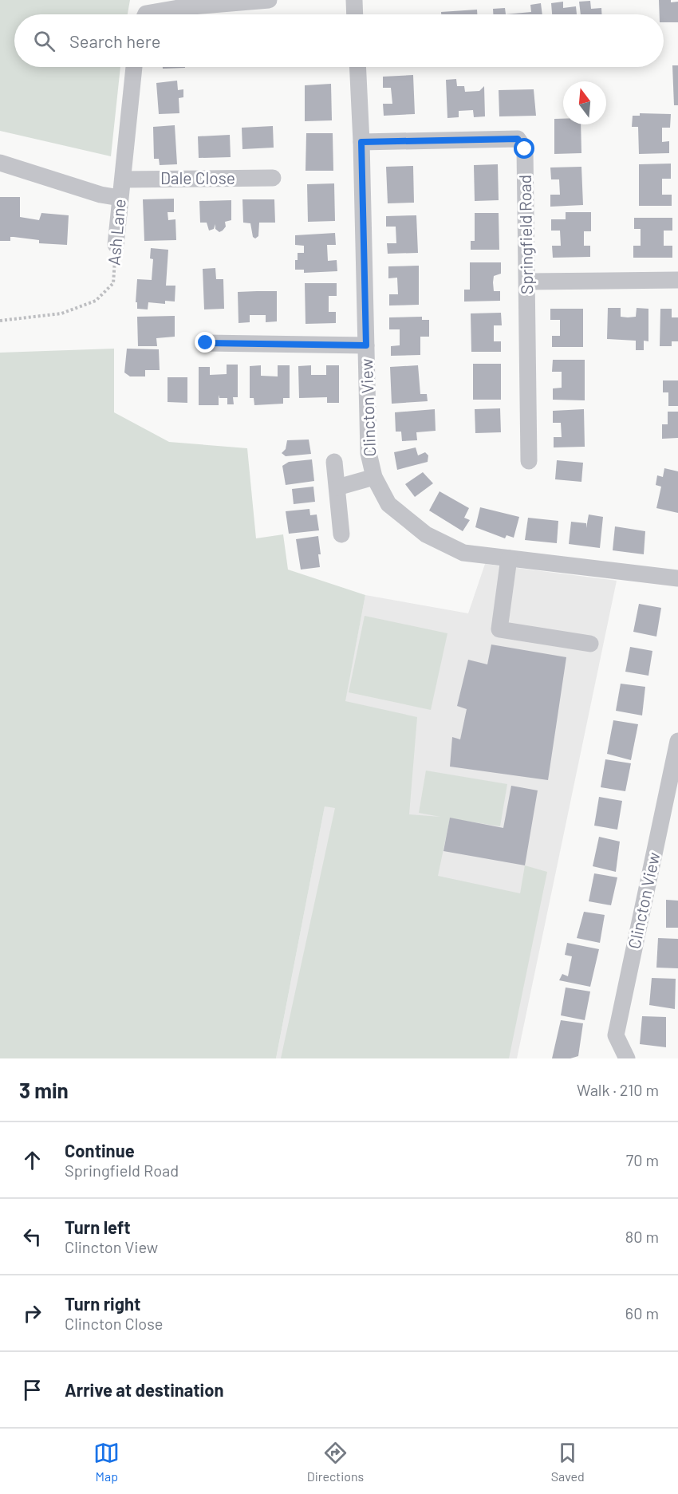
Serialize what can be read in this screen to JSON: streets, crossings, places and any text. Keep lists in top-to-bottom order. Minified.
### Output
{"streets":{"street":["Dale Close","Ash Lane","Springfield Road","Clincton View"]},"crossings":[["Dale Close","Ash Lane"],["Springfield Road","Clincton View"]],"north":"top","page":{"search":"Search here","heading":["3 min","Walk · 210 m"],"list":[["Continue","Springfield Road","70 m"],["Turn left","Clincton View","80 m"],["Turn right","Clincton Close","60 m"],"Arrive at destination"],"nav":["Map","Directions","Saved"]}}
